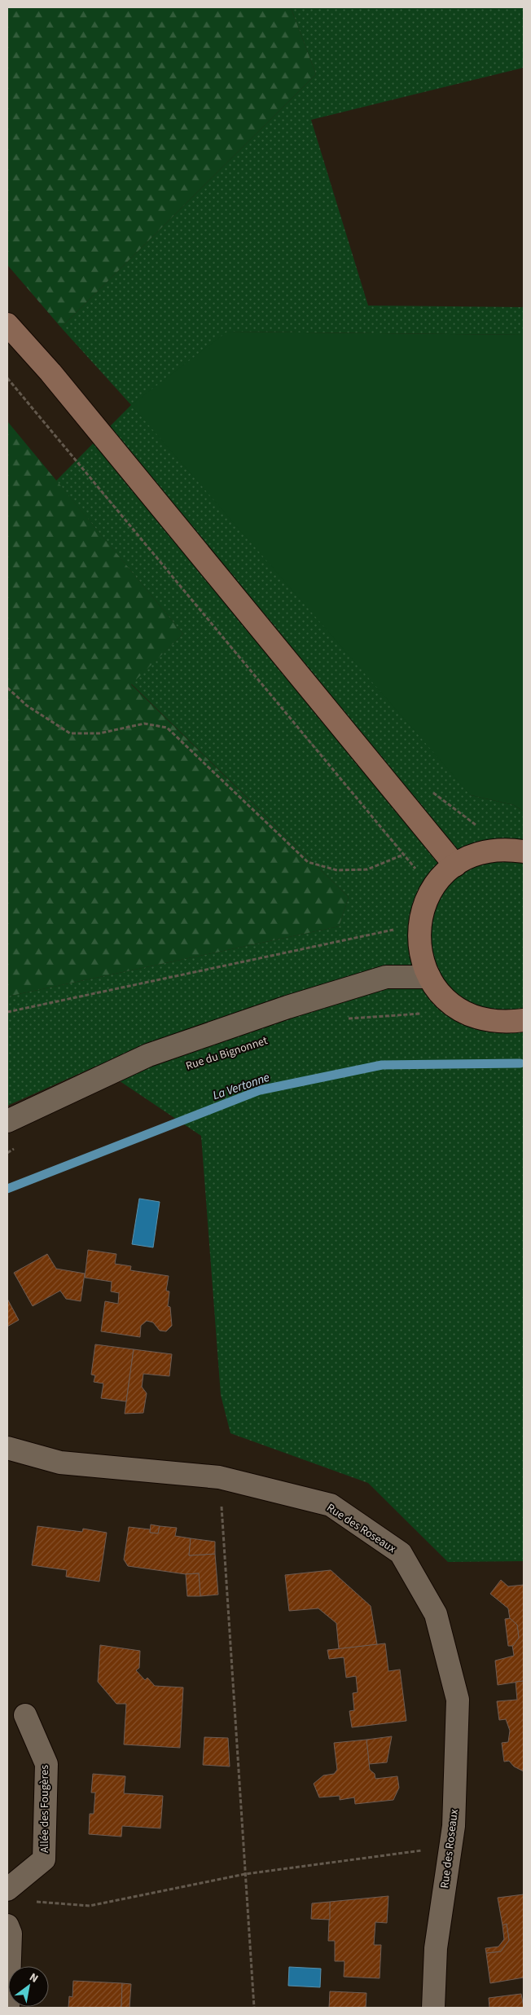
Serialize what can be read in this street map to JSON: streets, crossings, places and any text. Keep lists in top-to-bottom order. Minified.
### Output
{"streets":{"street":["Rue du Bignonnet","Rue des Roseaux","Allée des Fougères"]},"water":["La Vertonne"],"north":"top right"}
